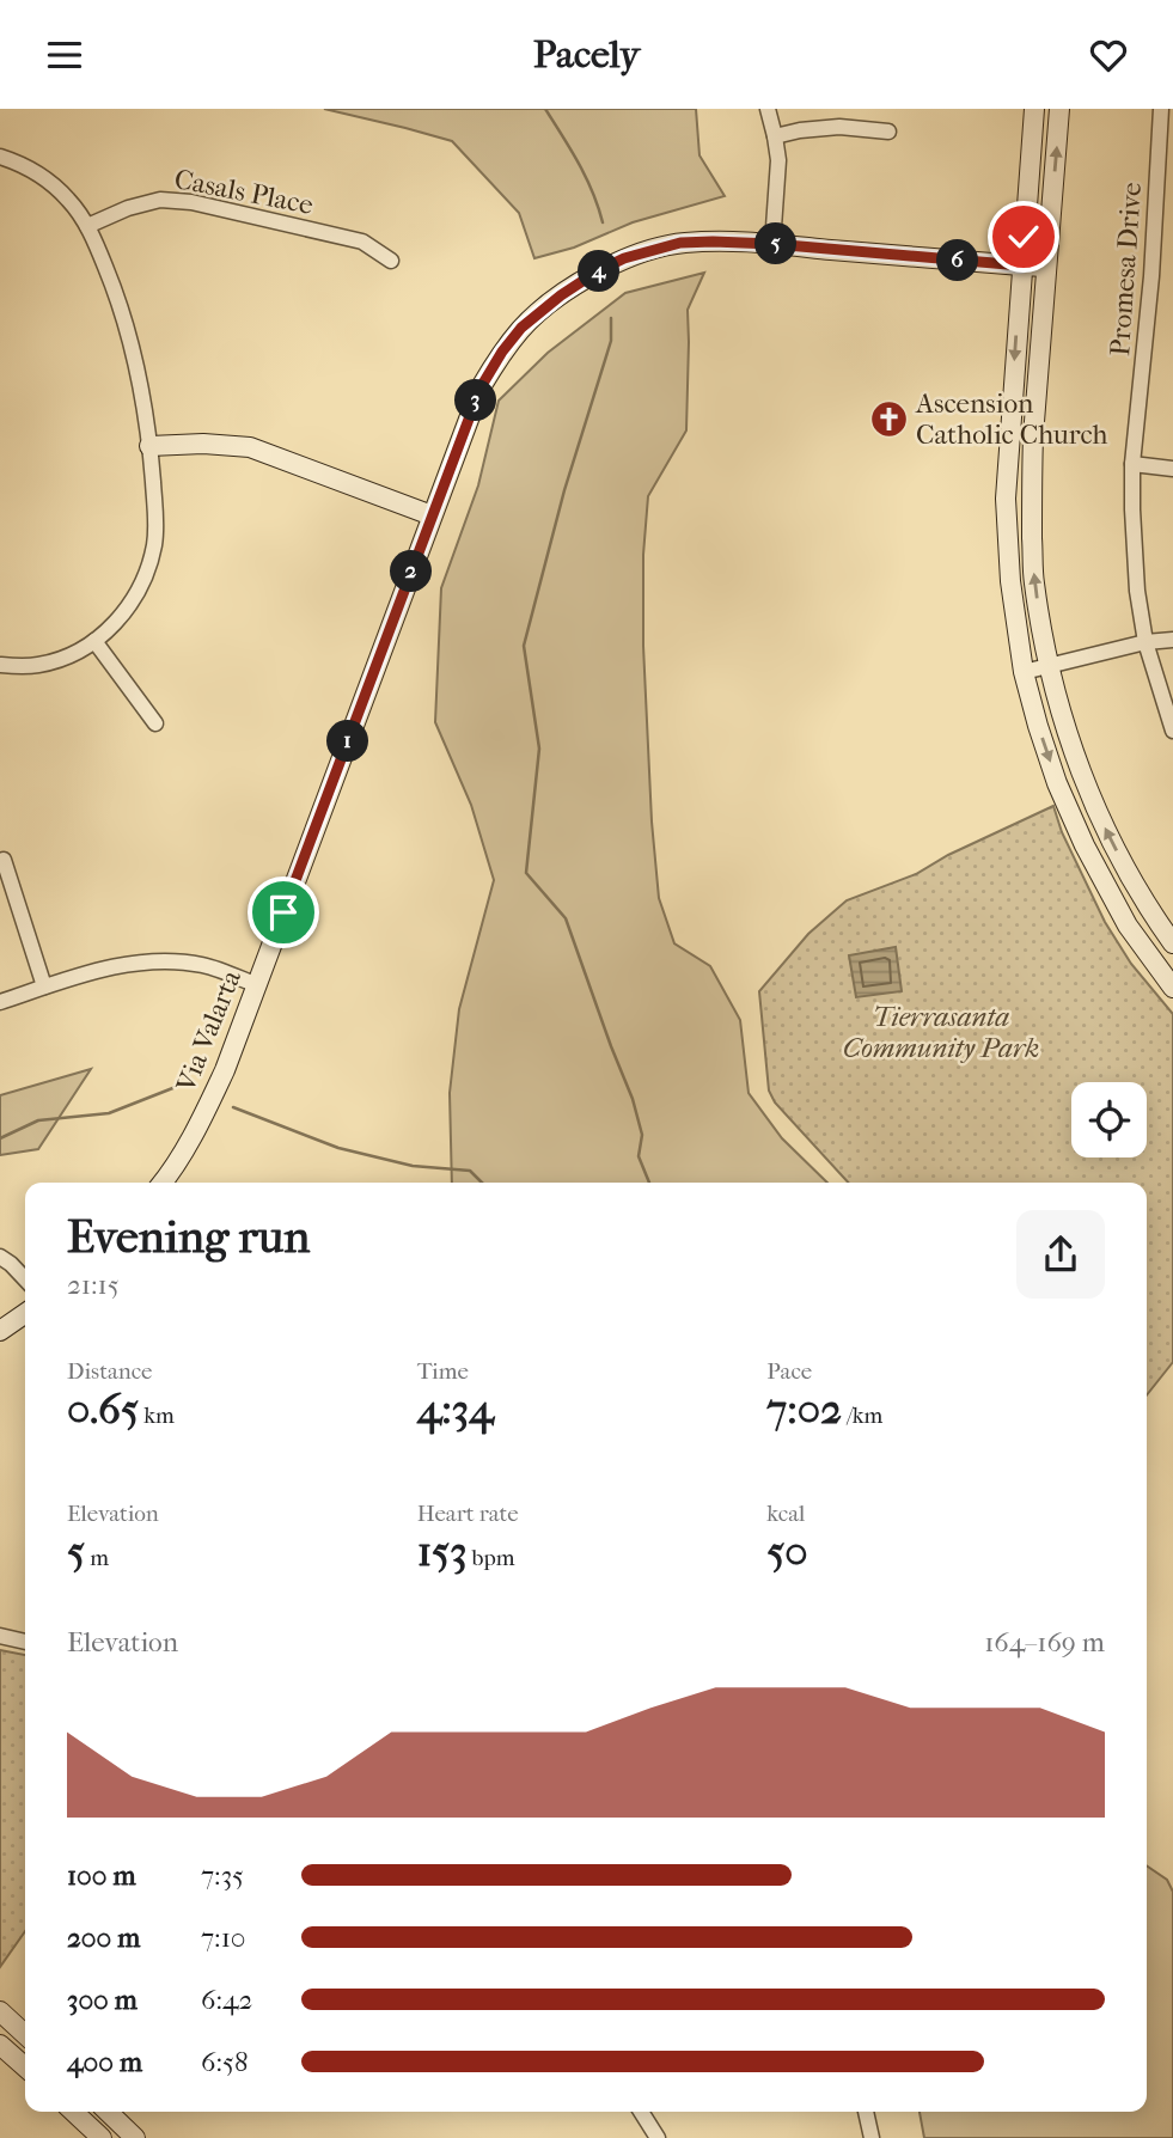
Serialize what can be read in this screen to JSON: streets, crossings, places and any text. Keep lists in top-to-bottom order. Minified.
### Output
{"streets":{"main road":["Via Valarta"],"street":["Casals Place","Promesa Drive"]},"parks":["Tierrasanta Community Park"],"places":{"church":["Ascension Catholic Church"]},"page":{"header":"Pacely","pins":["5","6","4","3","2","1"],"heading":["Evening run","21:15"],"stats":[["Distance","0.65 km"],["Time","4:34"],["Pace","7:02 /km"],["Elevation","5 m"],["Heart rate","153 bpm"],["kcal","50"]],"chart":["Elevation","164–169 m"],"list":[{"name":"100 m","note":"7:35"},{"name":"200 m","note":"7:10"},{"name":"300 m","note":"6:42"},{"name":"400 m","note":"6:58"}]}}
